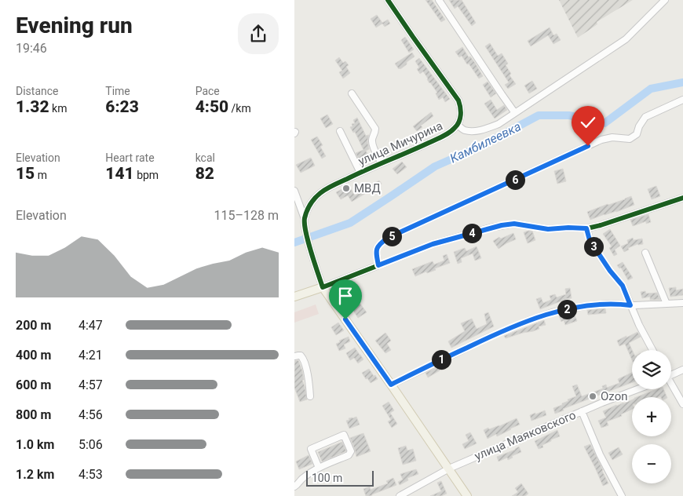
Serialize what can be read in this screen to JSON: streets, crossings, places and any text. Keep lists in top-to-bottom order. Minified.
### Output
{"streets":{"street":["улица Мичурина","улица Маяковского"]},"water":["Камбилеевка"],"places":["МВД","Ozon"],"scale_bar":"100 m","page":{"heading":["Evening run","19:46"],"stats":[["Distance","1.32 km"],["Time","6:23"],["Pace","4:50 /km"],["Elevation","15 m"],["Heart rate","141 bpm"],["kcal","82"]],"pins":["6","4","5","3","2","1"],"chart":["Elevation","115–128 m"],"list":[{"name":"200 m","note":"4:47"},{"name":"400 m","note":"4:21"},{"name":"600 m","note":"4:57"},{"name":"800 m","note":"4:56"},{"name":"1.0 km","note":"5:06"},{"name":"1.2 km","note":"4:53"}],"map_buttons":["+","−"],"scale":"100 m"}}
